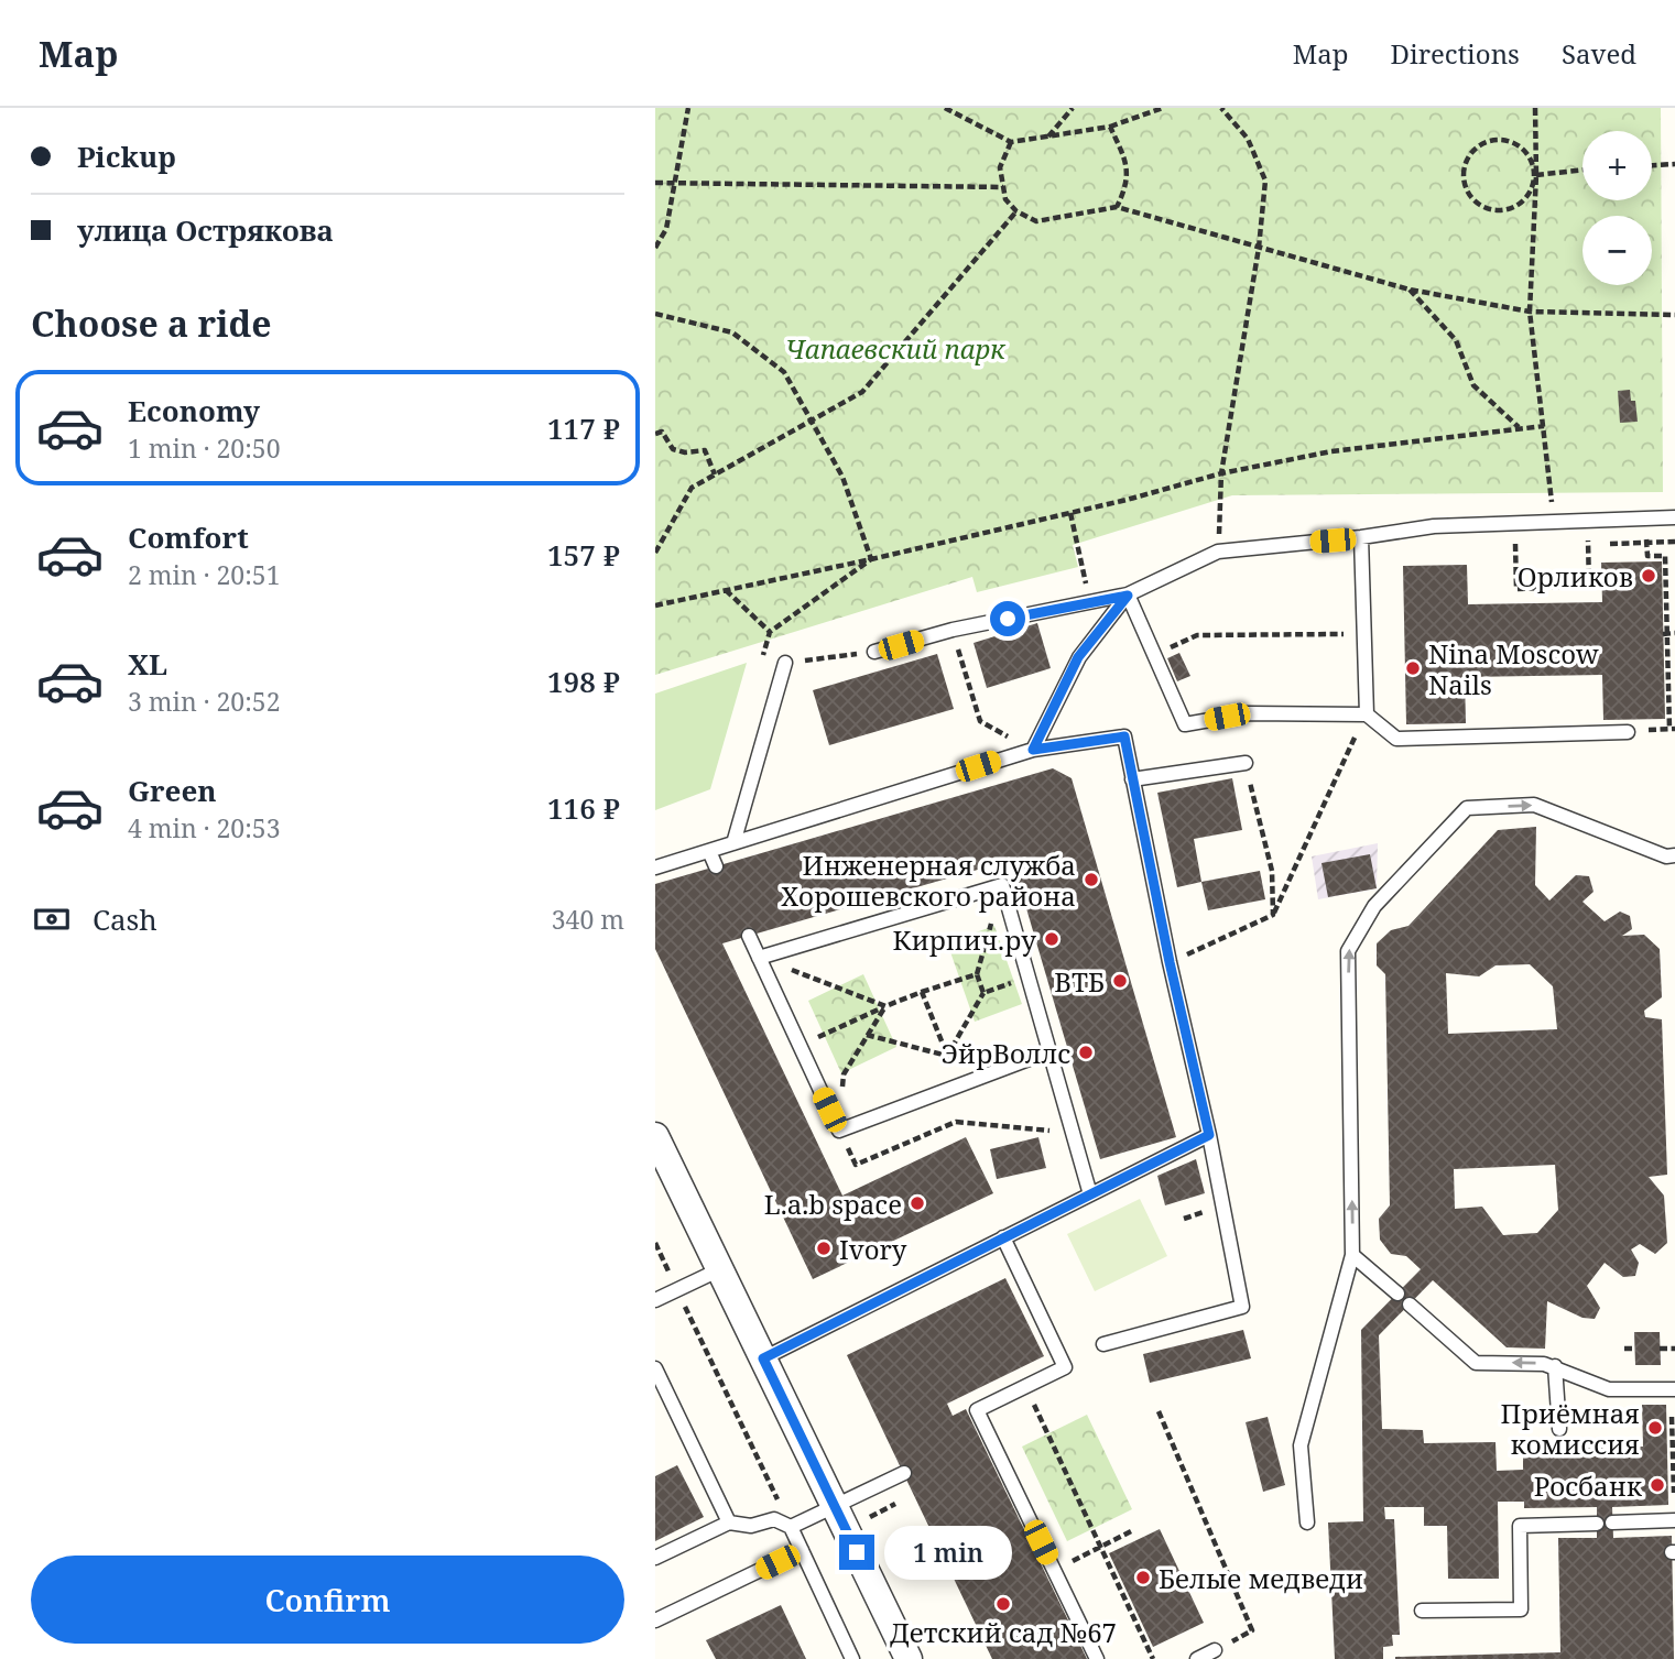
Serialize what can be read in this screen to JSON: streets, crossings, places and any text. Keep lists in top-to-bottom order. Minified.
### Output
{"parks":["Чапаевский парк"],"places":["Орликов","Nina Moscow Nails","Инженерная служба Хорошевского района","Кирпич.ру","ВТБ","ЭйрВоллс","L.a.b space","Ivory","Приёмная комиссия","Росбанк","Белые медведи","Детский сад №67"],"page":{"header":"Map","nav":["Map","Directions","Saved"],"banner":["Pickup","улица Острякова"],"map_buttons":["+","−"],"heading":"Choose a ride","list":[{"name":"Economy","note":"1 min · 20:50","value":"117 ₽"},{"name":"Comfort","note":"2 min · 20:51","value":"157 ₽"},{"name":"XL","note":"3 min · 20:52","value":"198 ₽"},{"name":"Green","note":"4 min · 20:53","value":"116 ₽"}],"pay":["Cash","340 m"],"bubble":"1 min","buttons":"Confirm"}}
